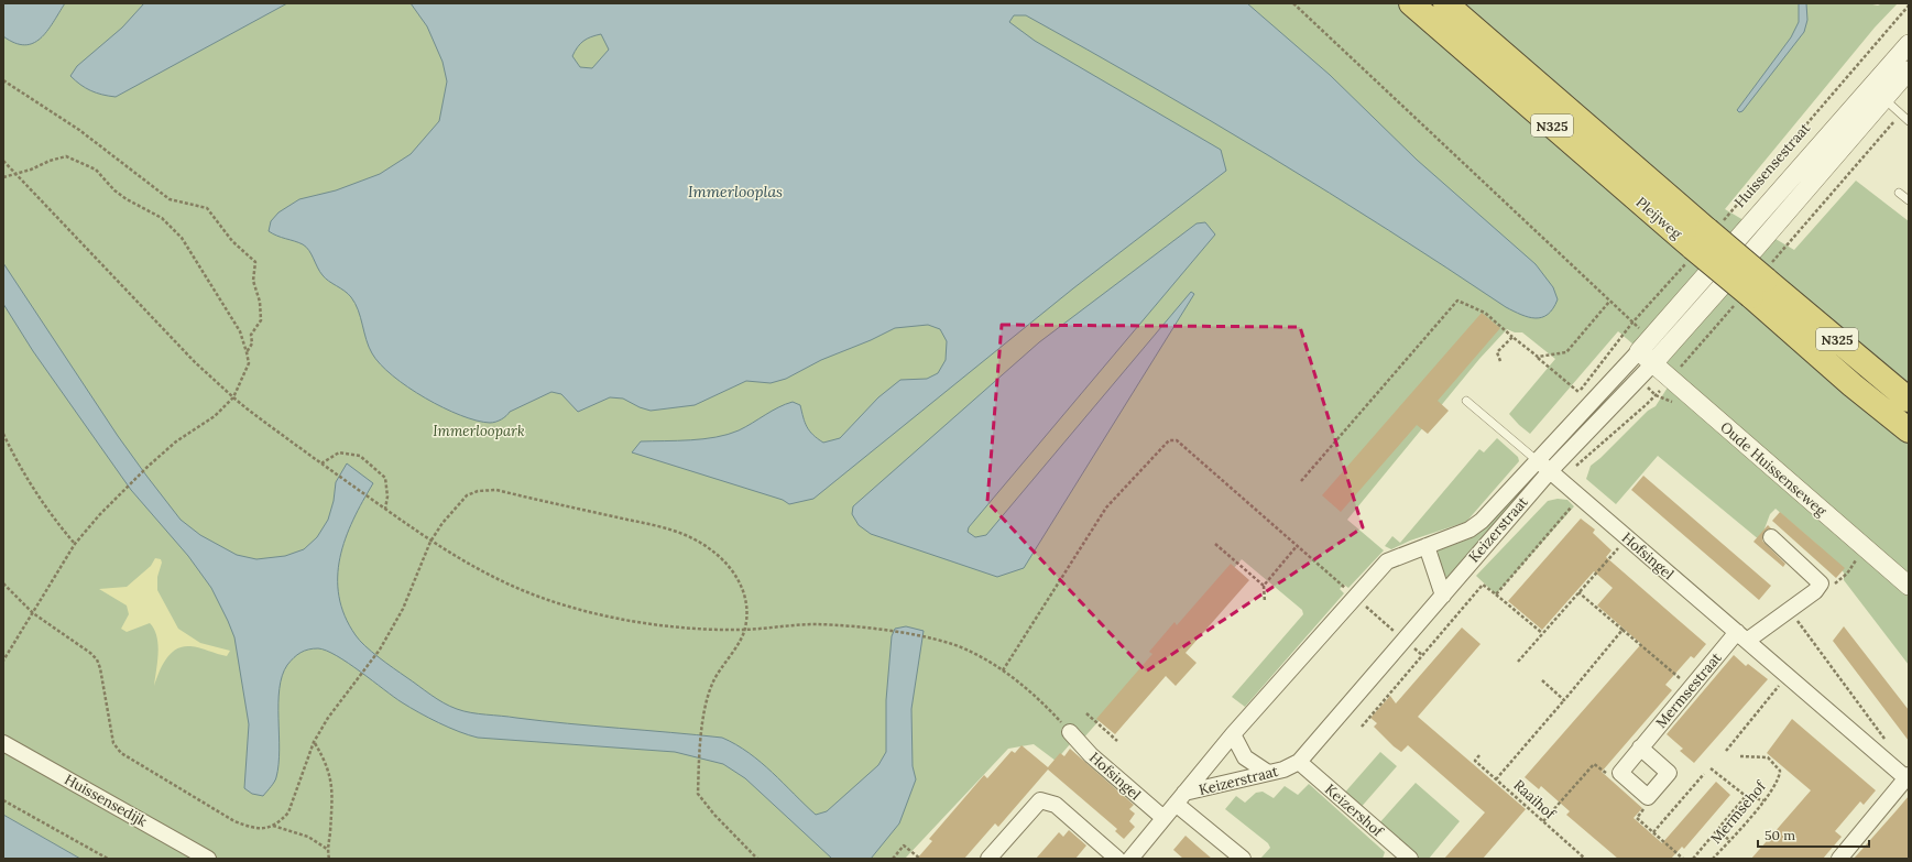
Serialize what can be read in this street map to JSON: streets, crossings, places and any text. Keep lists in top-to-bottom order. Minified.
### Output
{"streets":{"highway":["N325","Pleijweg"],"street":["Huissensestraat","Oude Huissenseweg","Keizerstraat","Hofsingel","Mermsestraat","Huissensedijk","Keizershof"],"path":["Raaihof","Mermsehof"]},"crossings":[["N325","Pleijweg"],["Huissensestraat","Pleijweg"],["Huissensestraat","Keizerstraat"],["Oude Huissenseweg","Keizerstraat"],["Keizerstraat","Hofsingel"],["Keizerstraat","Keizershof"],["Hofsingel","Mermsestraat"]],"water":["Immerlooplas"],"parks":["Immerloopark"],"scale_bar":"50 m"}
